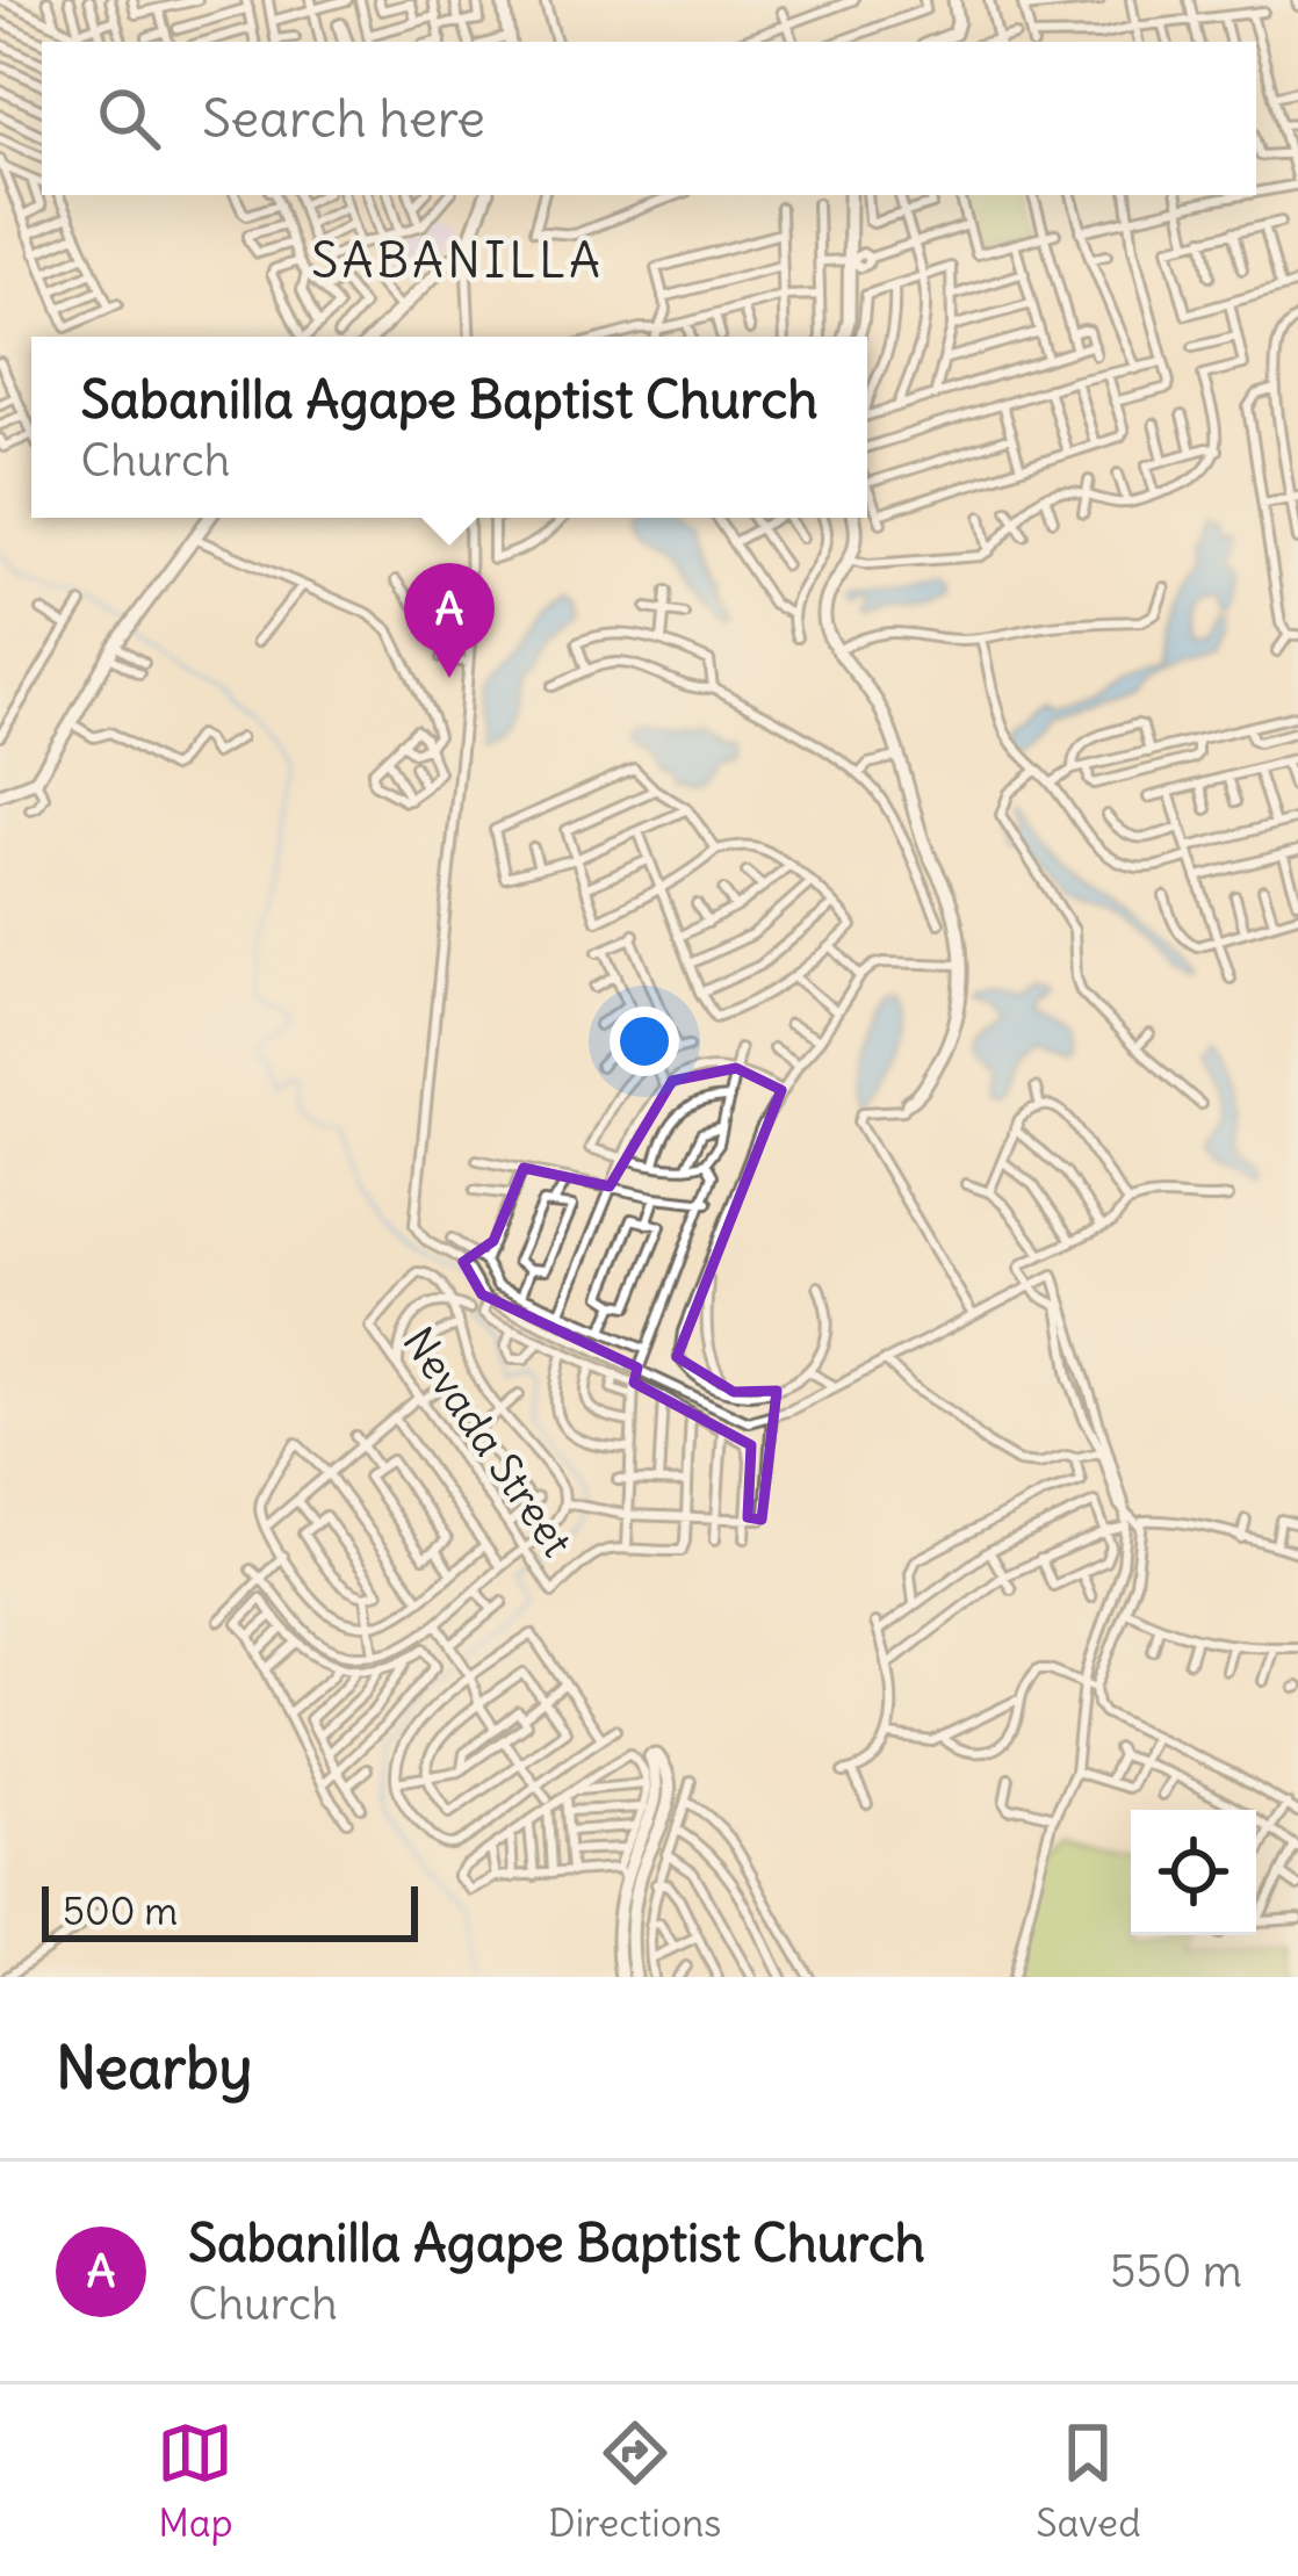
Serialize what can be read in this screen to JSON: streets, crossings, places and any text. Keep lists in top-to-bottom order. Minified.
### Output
{"streets":{"street":["Nevada Street"]},"districts":["SABANILLA"],"scale_bar":"500 m","page":{"search":"Search here","popup":["Sabanilla Agape Baptist Church","Church"],"pins":"A","scale":"500 m","heading":"Nearby","list":[{"mark":"A","name":"Sabanilla Agape Baptist Church","note":"Church","value":"550 m"}],"nav":["Map","Directions","Saved"]}}
